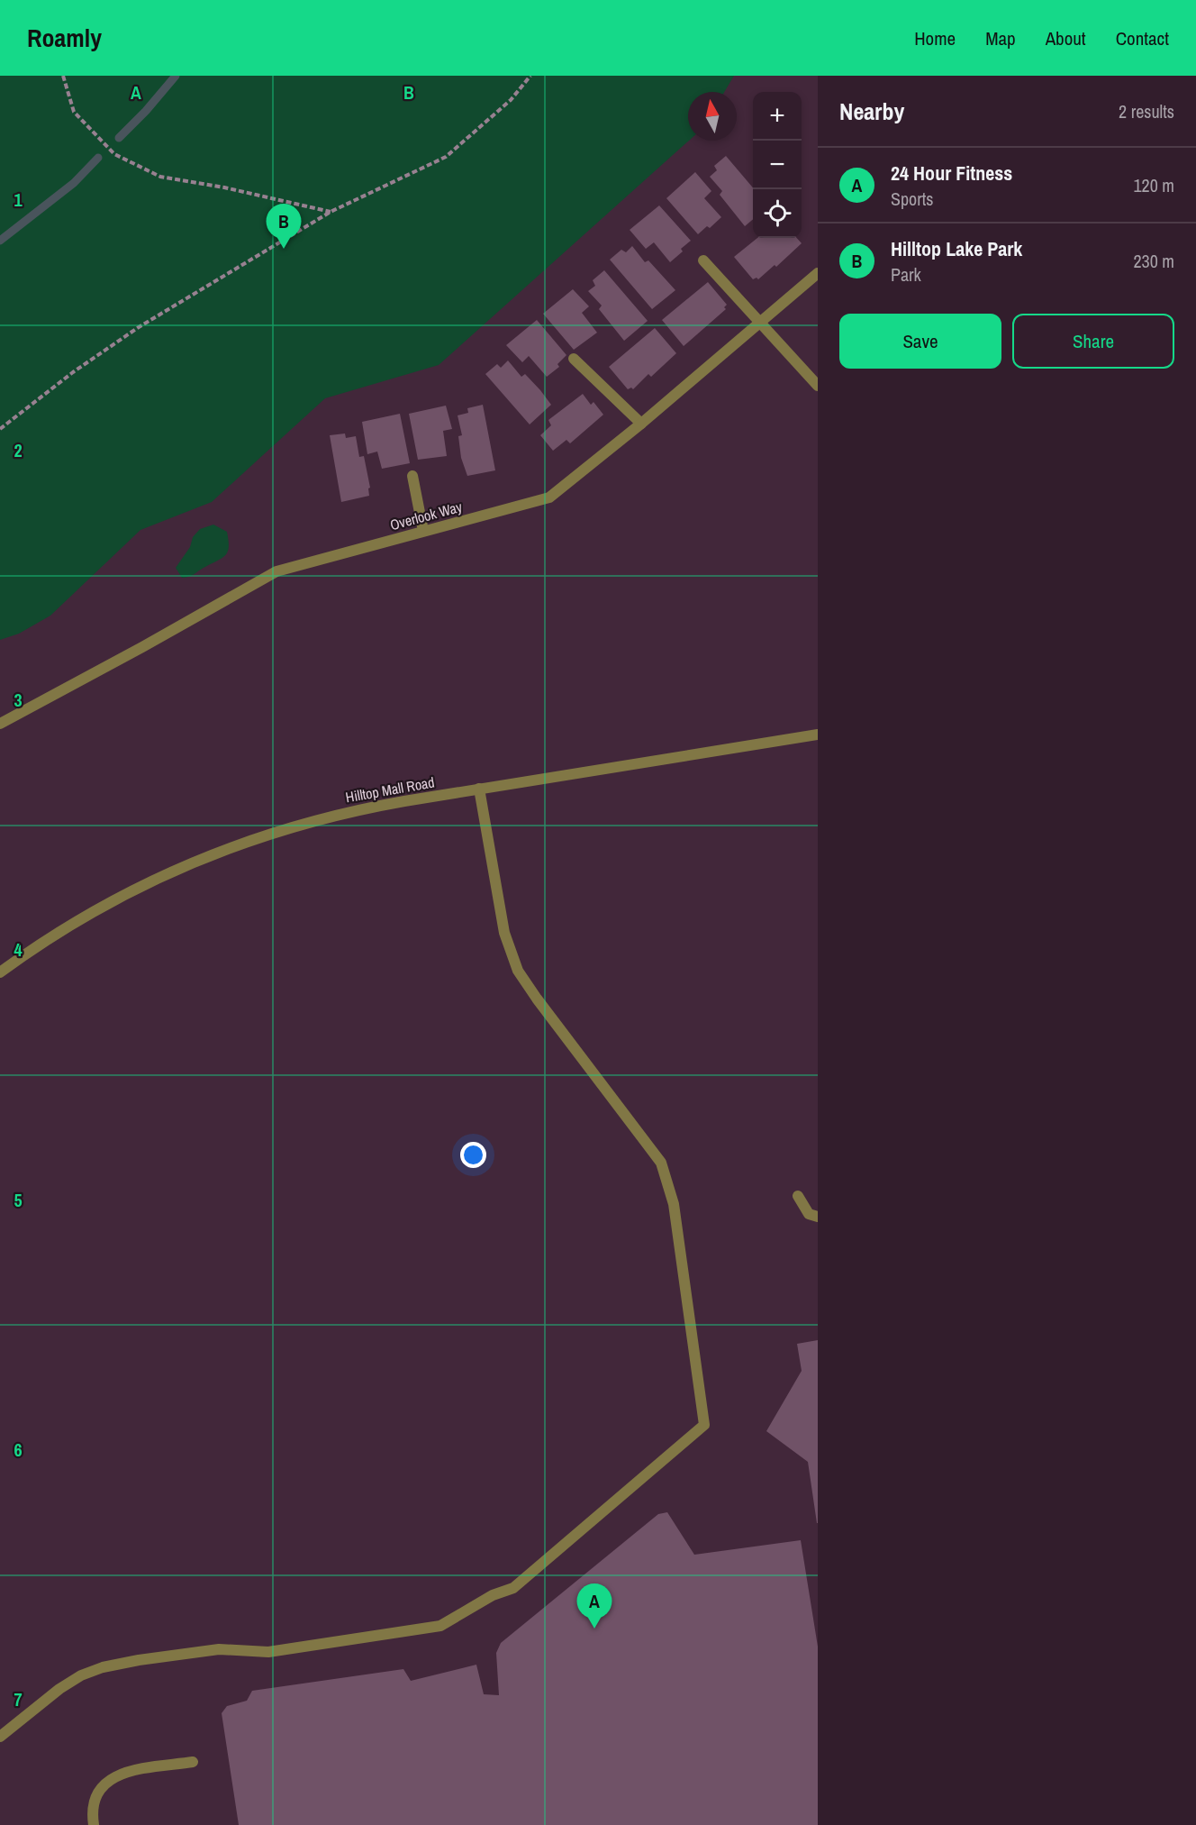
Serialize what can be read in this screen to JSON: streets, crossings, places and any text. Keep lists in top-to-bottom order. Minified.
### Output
{"streets":{"street":["Overlook Way","Hilltop Mall Road"]},"north":"top","page":{"header":"Roamly","nav":["Home","Map","About","Contact"],"heading":["Nearby","2 results"],"map_buttons":["+","−"],"list":[{"mark":"A","name":"24 Hour Fitness","note":"Sports","value":"120 m"},{"mark":"B","name":"Hilltop Lake Park","note":"Park","value":"230 m"}],"pins":["B","A"],"buttons":["Save","Share"]},"grid":{"columns":["A","B"],"rows":["1","2","3","4","5","6","7"]}}
